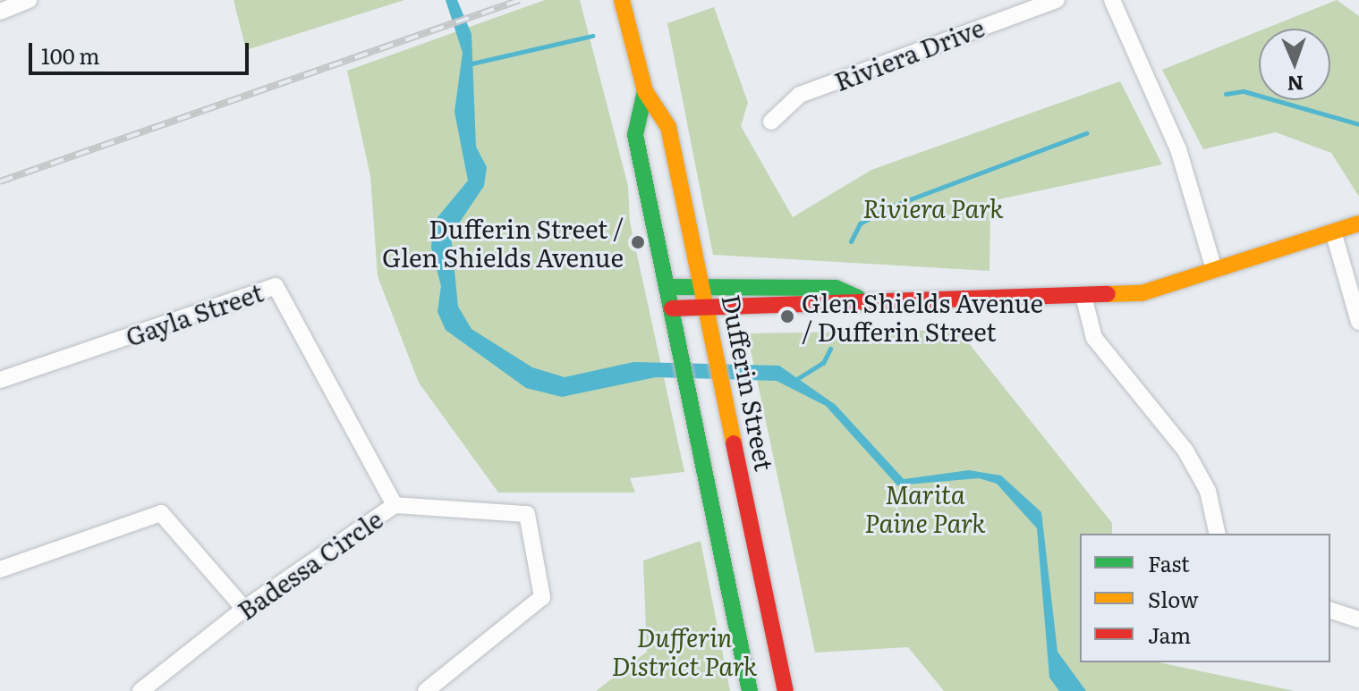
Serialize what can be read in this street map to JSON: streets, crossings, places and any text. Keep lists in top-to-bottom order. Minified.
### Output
{"streets":{"main road":["Dufferin Street"],"street":["Riviera Drive","Gayla Street","Badessa Circle"]},"crossings":[["Gayla Street","Badessa Circle"]],"parks":["Riviera Park","Marita Paine Park","Dufferin District Park"],"places":["Dufferin Street / Glen Shields Avenue","Glen Shields Avenue / Dufferin Street"],"legend":["Fast","Slow","Jam"],"scale_bar":"100 m","north":"bottom"}
